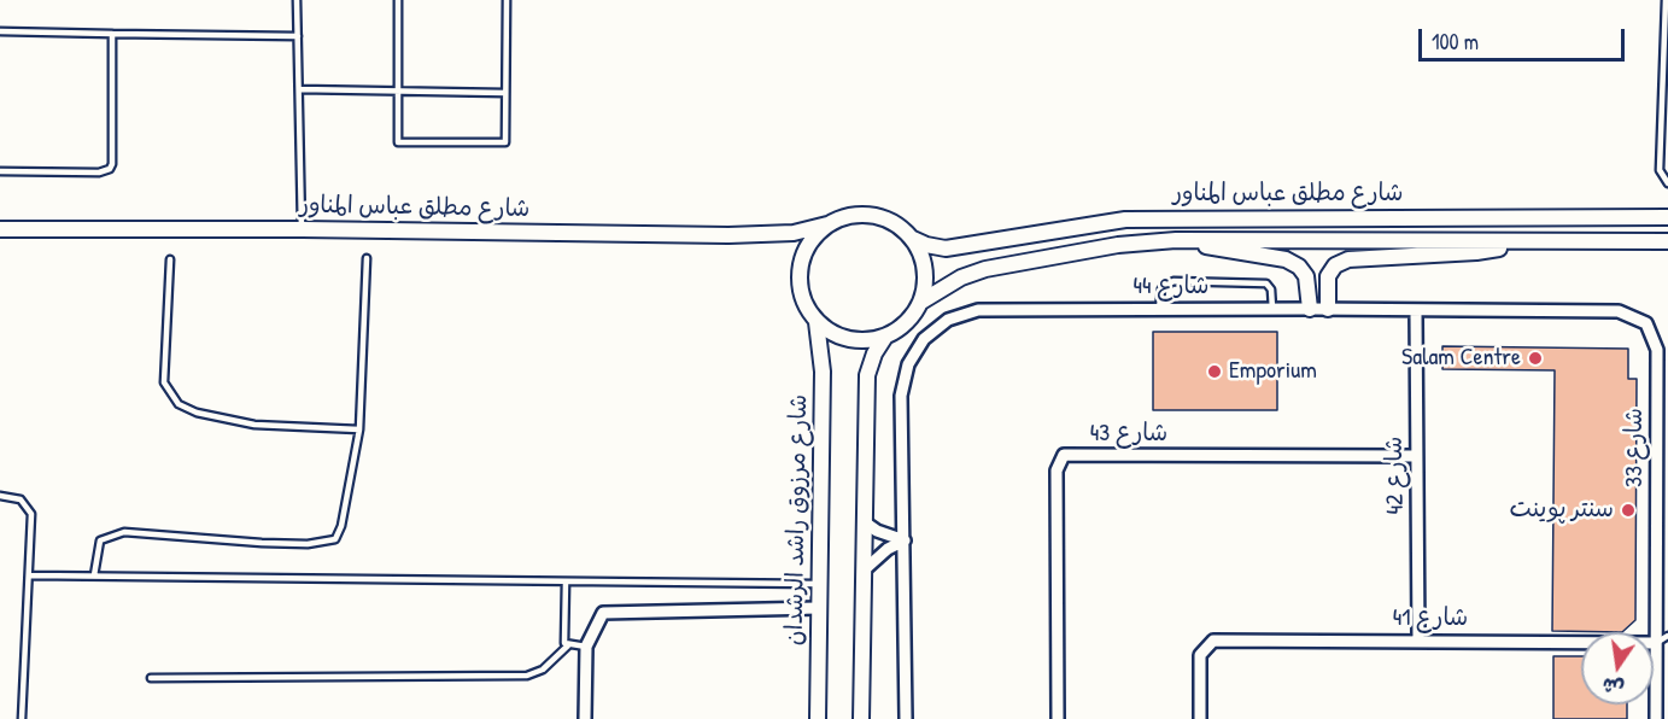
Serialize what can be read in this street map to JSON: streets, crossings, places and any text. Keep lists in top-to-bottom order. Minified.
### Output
{"streets":{"street":["شارع مطلق عباس المناور","شارع 44","شارع 43","شارع 33","شارع 42","شارع مرزوق راشد الرشدان","شارع 41"]},"crossings":[["شارع مطلق عباس المناور","شارع مرزوق راشد الرشدان"],["شارع 44","شارع 33"],["شارع 44","شارع 42"],["شارع 43","شارع 42"],["شارع 33","شارع 41"],["شارع 42","شارع 41"]],"places":["Salam Centre","Emporium","سنتر پوينت"],"scale_bar":"100 m","north":"bottom"}
